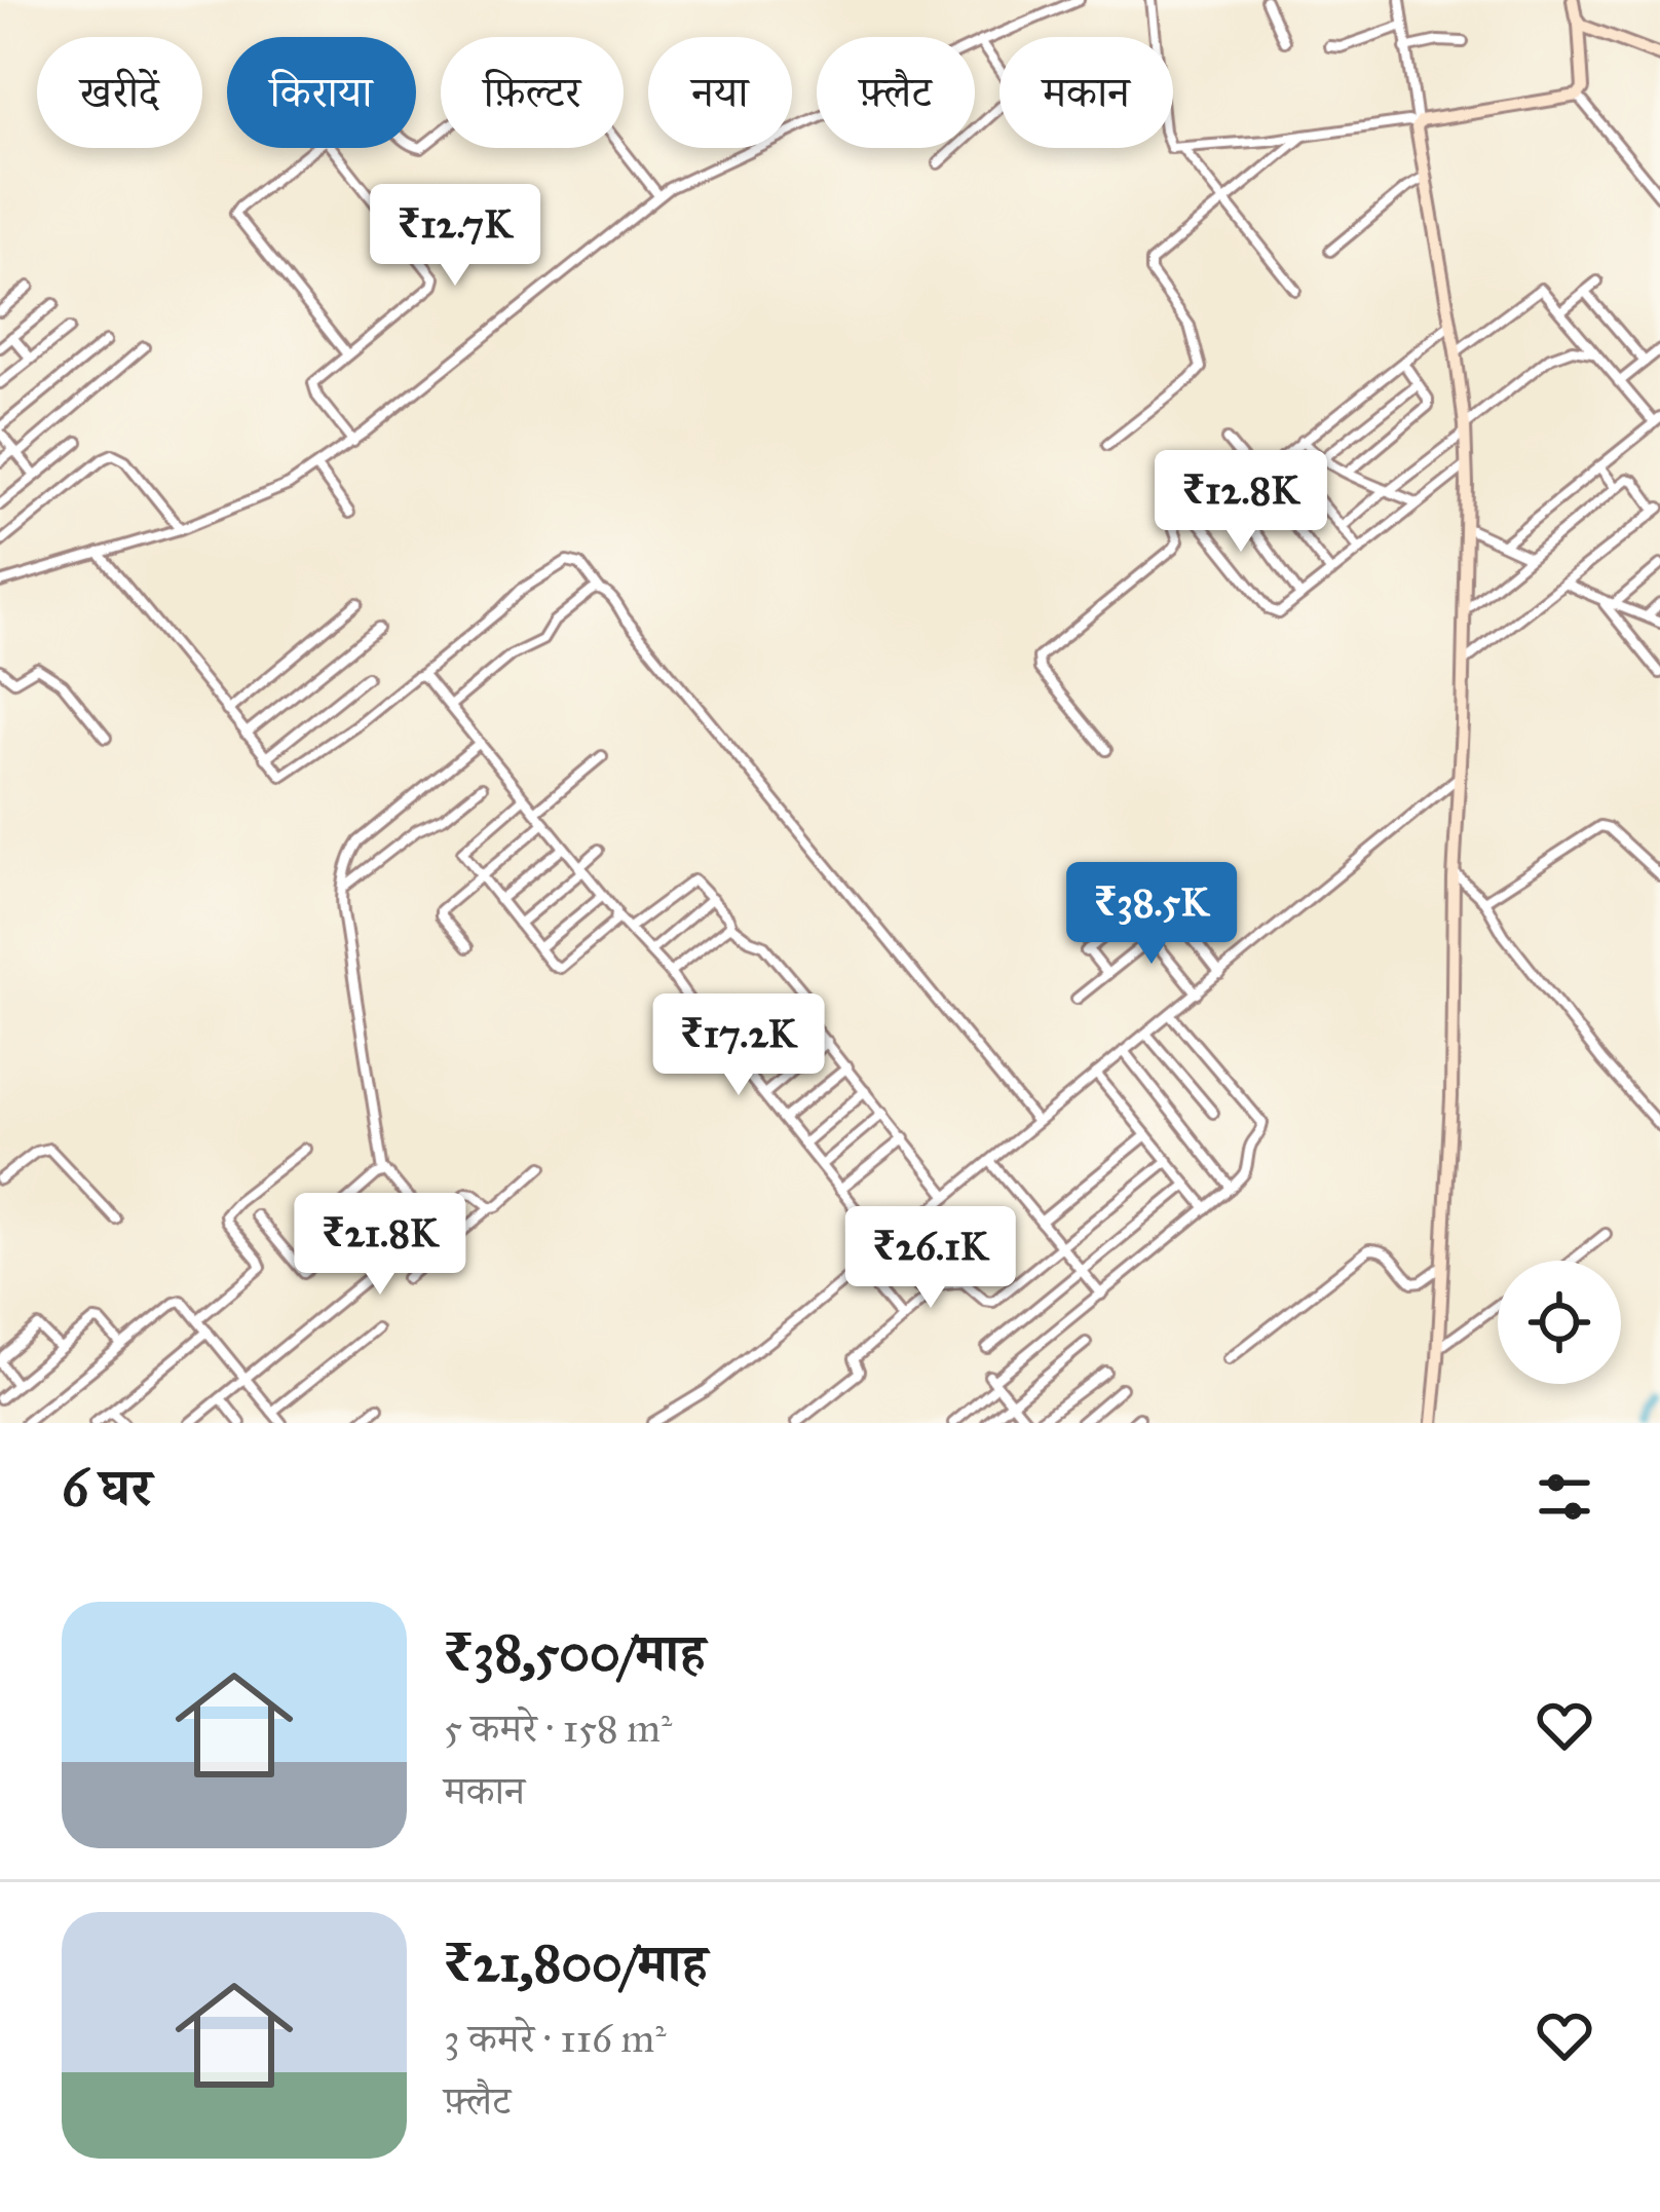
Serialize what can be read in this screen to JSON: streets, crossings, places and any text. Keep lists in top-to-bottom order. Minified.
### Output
{"page":{"chip":["खरीदें","किराया","फ़िल्टर","नया","फ़्लैट","मकान"],"price":["₹12.7K","₹12.8K","₹38.5K","₹17.2K","₹21.8K","₹26.1K"],"heading":"6 घर","list":[{"name":"₹38,500/माह","note":"5 कमरे · 158 m² · मकान"},{"name":"₹21,800/माह","note":"3 कमरे · 116 m² · फ़्लैट"}]}}
